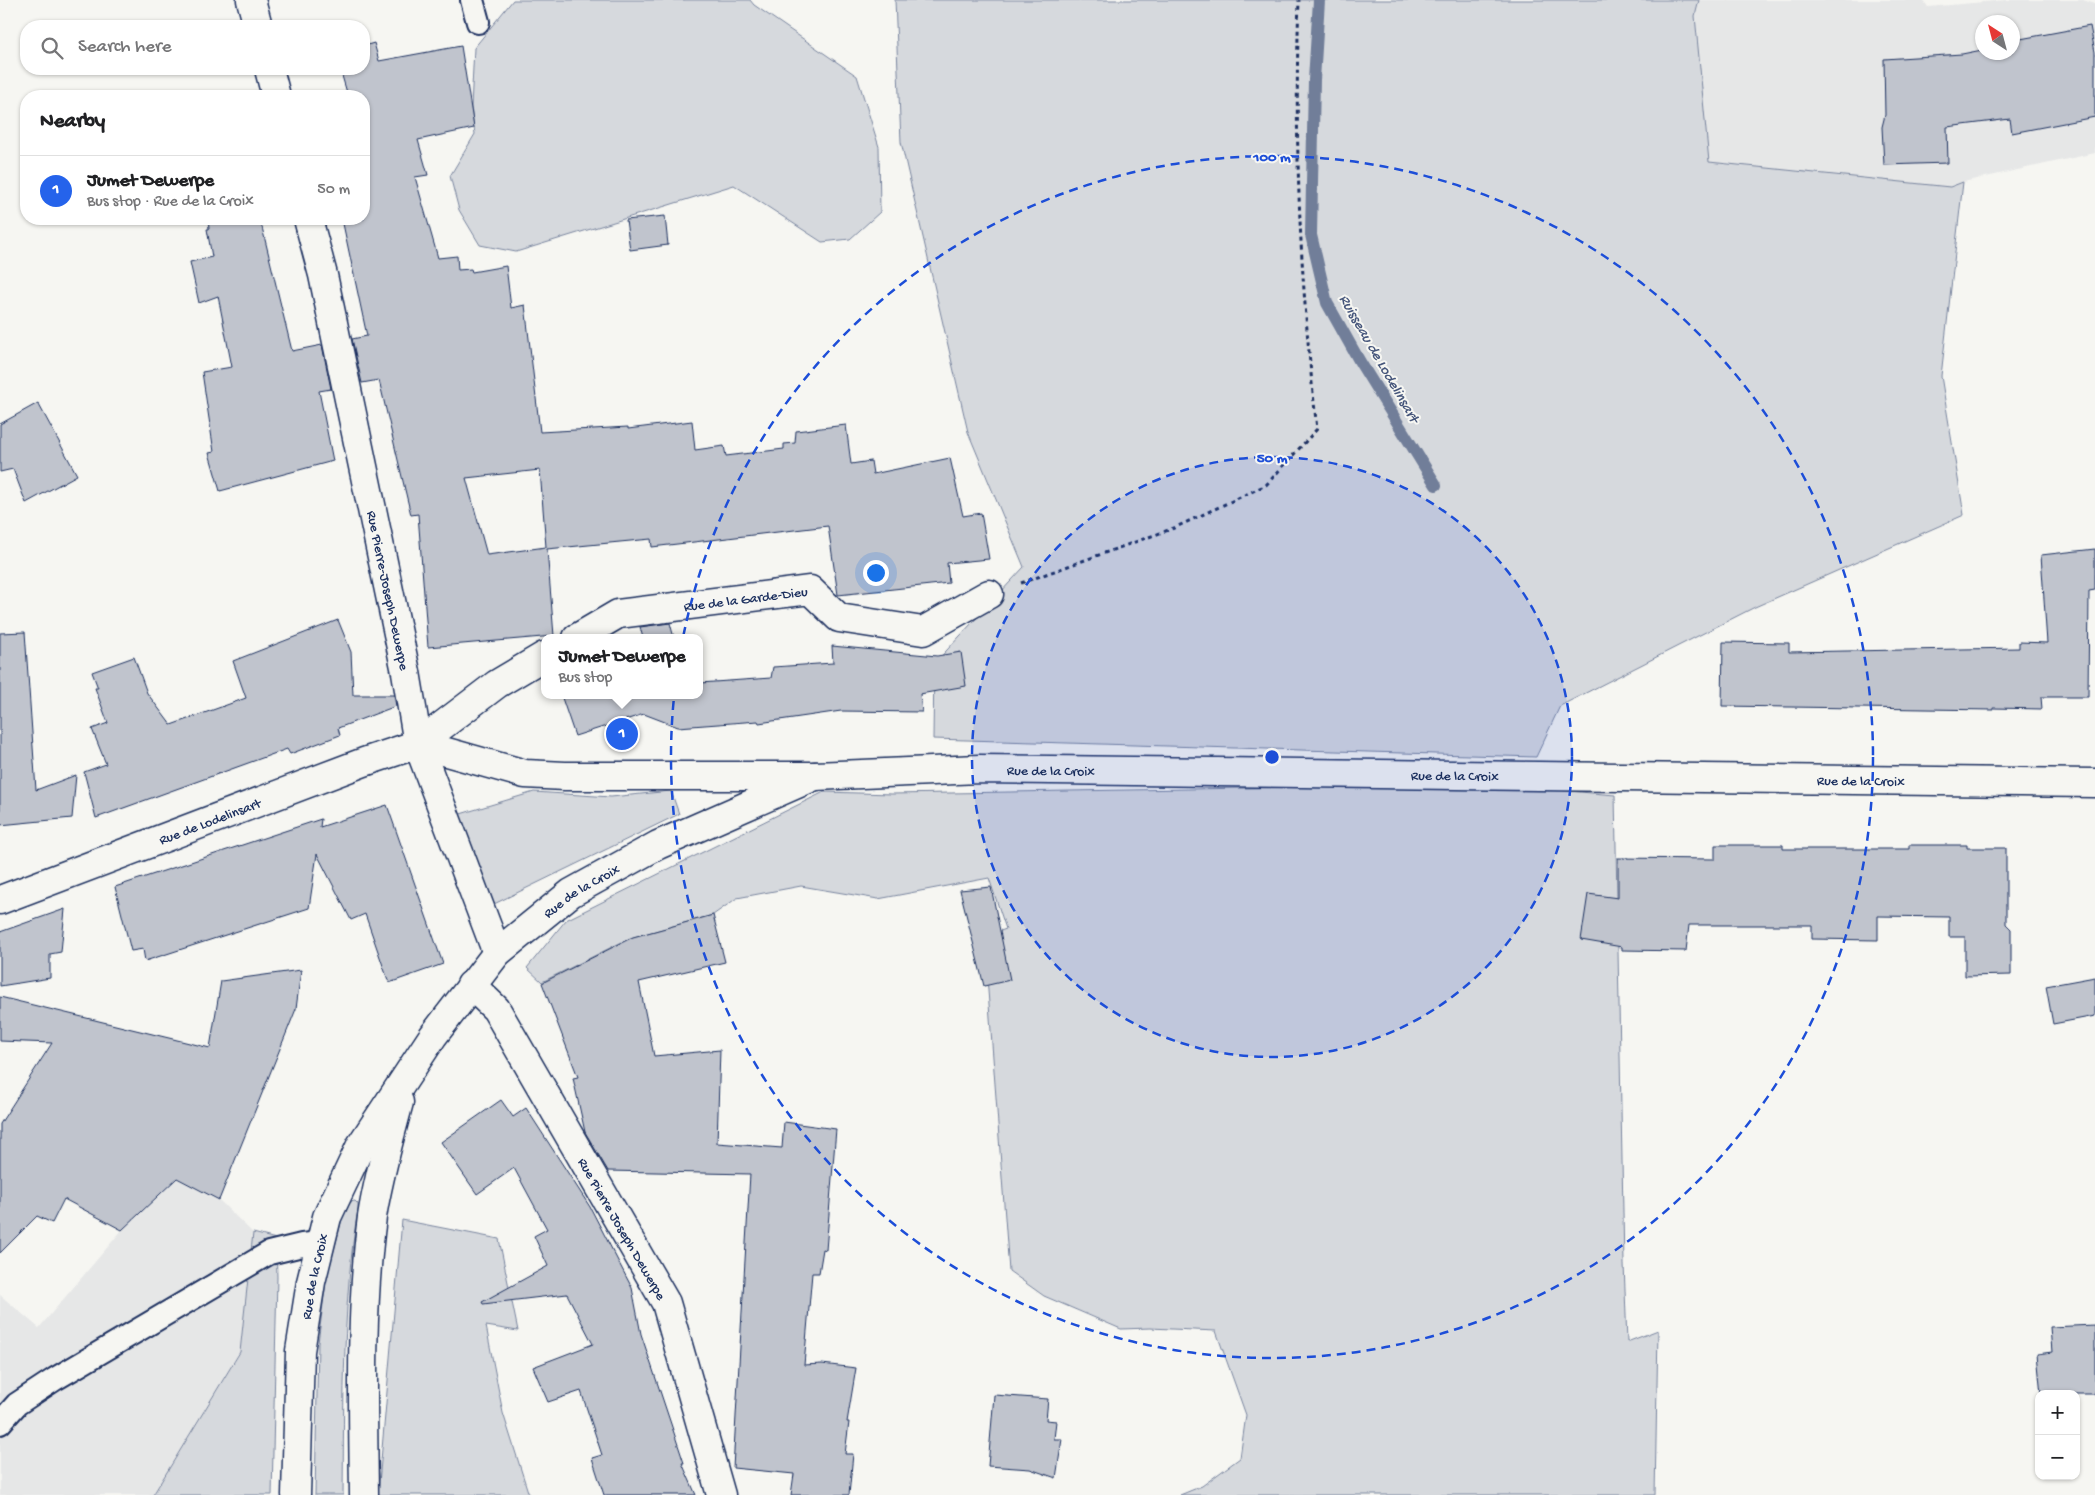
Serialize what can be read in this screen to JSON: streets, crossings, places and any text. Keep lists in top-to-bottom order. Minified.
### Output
{"streets":{"street":["Rue Pierre-Joseph Dewerpe","Rue de la Garde-Dieu","Rue de la Croix","Rue de Lodelinsart","Rue Pierre Joseph Dewerpe"]},"crossings":[["Rue Pierre-Joseph Dewerpe","Rue de la Croix"],["Rue Pierre-Joseph Dewerpe","Rue de Lodelinsart"],["Rue de la Croix","Rue de Lodelinsart"],["Rue de la Croix","Rue Pierre Joseph Dewerpe"]],"water":["Ruisseau de Lodelinsart"],"north":"top left","page":{"search":"Search here","heading":"Nearby","list":[{"mark":"1","name":"Jumet Dewerpe","note":"Bus stop · Rue de la Croix","value":"50 m"}],"popup":["Jumet Dewerpe","Bus stop"],"pins":"1","map_buttons":["+","−"]},"rings":["100 m","50 m"]}
